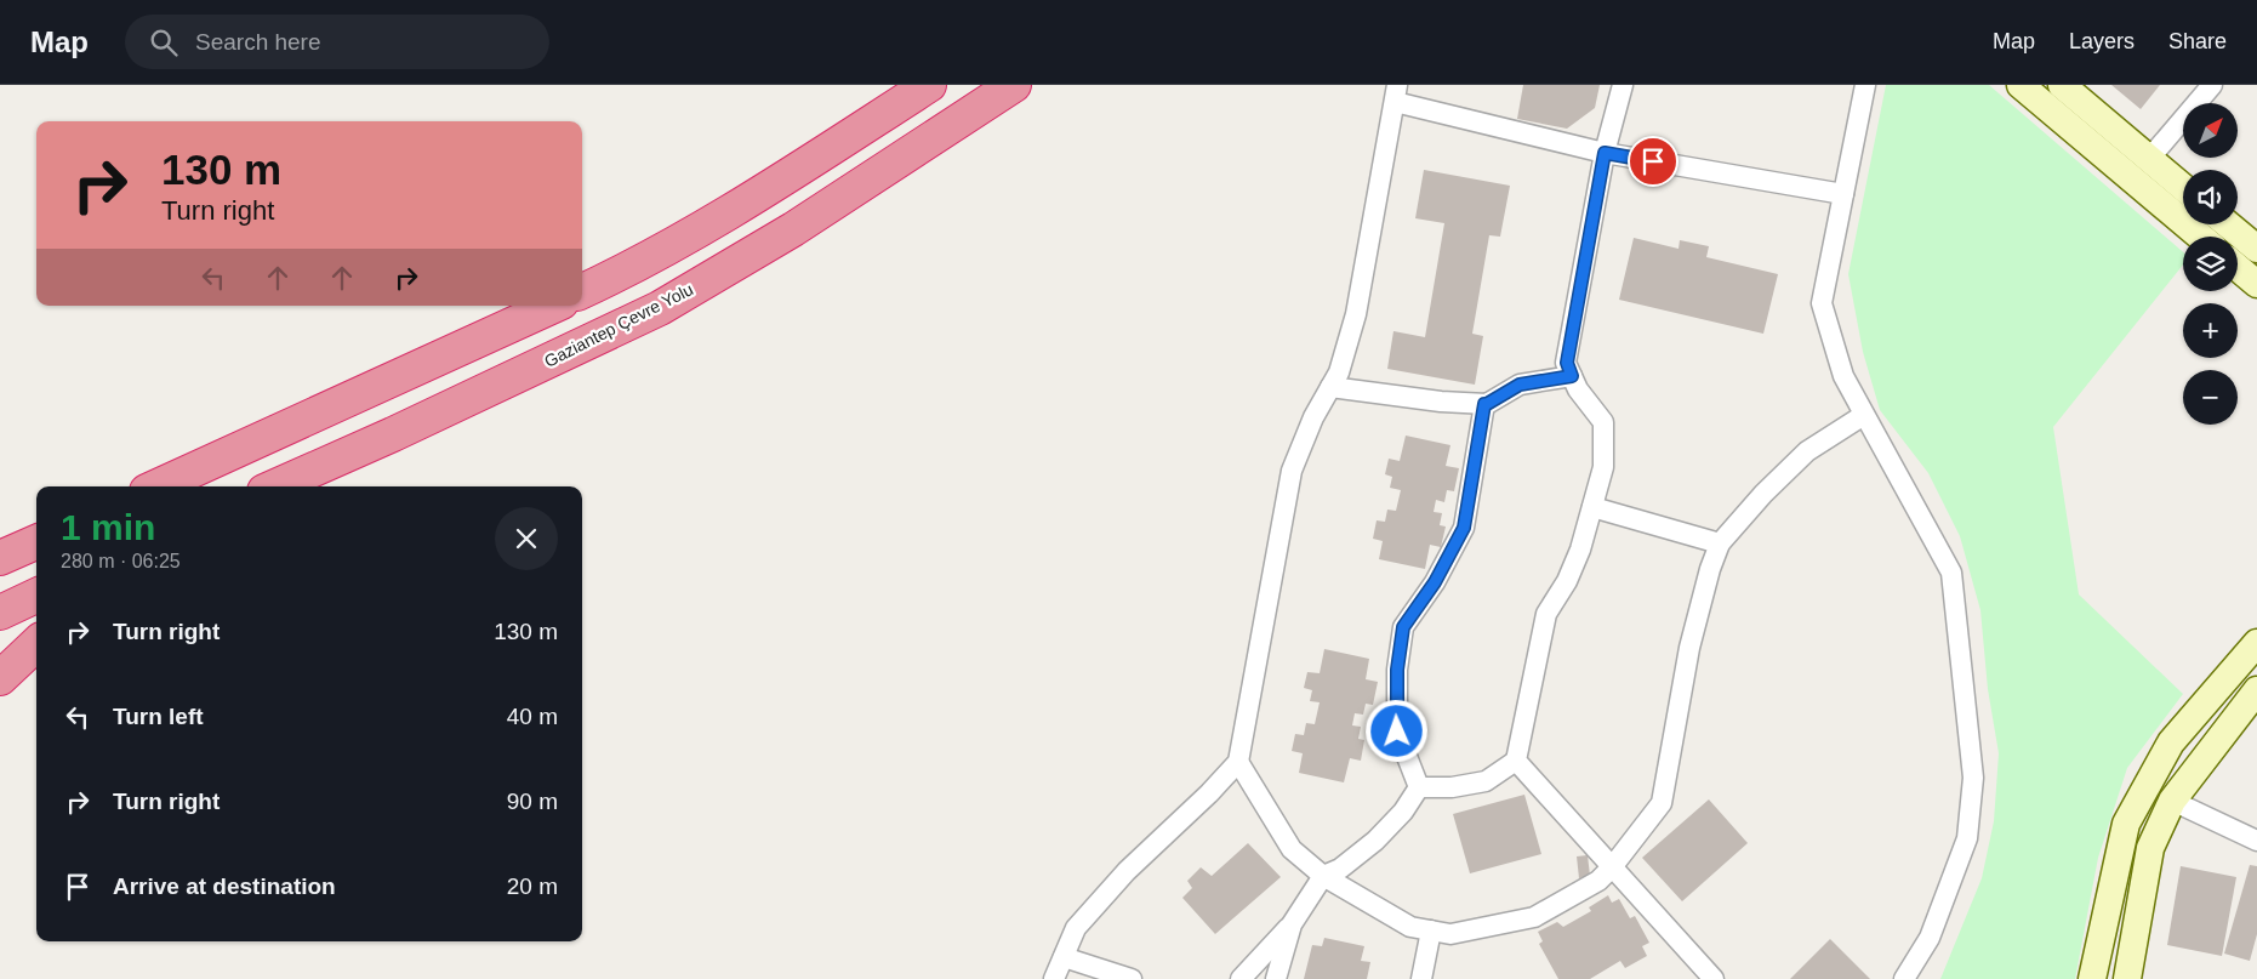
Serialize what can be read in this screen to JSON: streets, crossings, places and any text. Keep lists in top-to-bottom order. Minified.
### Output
{"streets":{"highway":["Gaziantep Çevre Yolu"]},"north":"top right","page":{"header":"Map","search":"Search here","nav":["Map","Layers","Share"],"map_buttons":["+","−"],"turn":["130 m","Turn right"],"heading":["1 min","280 m · 06:25"],"list":[{"name":"Turn right","value":"130 m"},{"name":"Turn left","value":"40 m"},{"name":"Turn right","value":"90 m"},{"name":"Arrive at destination","value":"20 m"}]}}
